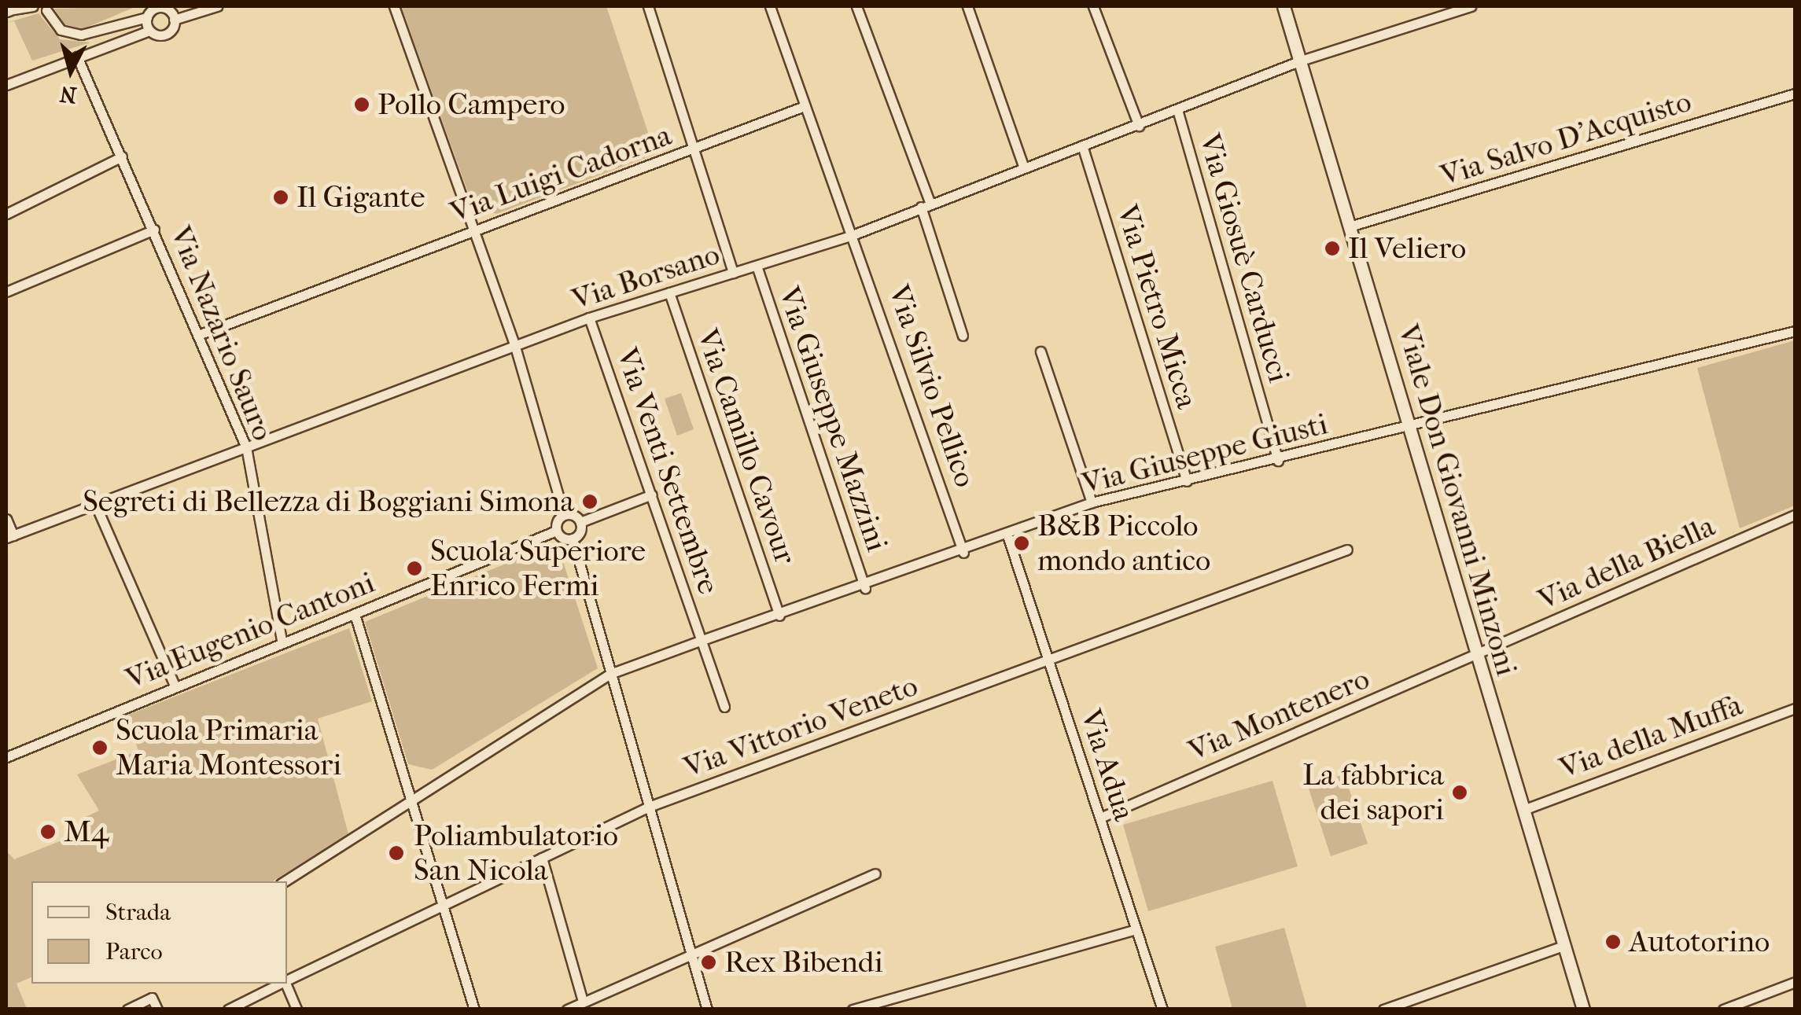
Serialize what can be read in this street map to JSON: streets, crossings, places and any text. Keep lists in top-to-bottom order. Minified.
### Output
{"streets":{"street":["Via Salvo D'Acquisto","Via Luigi Cadorna","Via Giosuè Carducci","Via Borsano","Via Pietro Micca","Via Nazario Sauro","Via Silvio Pellico","Via Giuseppe Mazzini","Via Camillo Cavour","Via Giuseppe Giusti","Via Venti Settembre","Viale Don Giovanni Minzoni","Via della Biella","Via Eugenio Cantoni","Via Montenero","Via Vittorio Veneto","Via della Muffa","Via Adua"]},"crossings":[["Via Salvo D'Acquisto","Viale Don Giovanni Minzoni"],["Via Luigi Cadorna","Via Nazario Sauro"],["Via Luigi Cadorna","Via Silvio Pellico"],["Via Giosuè Carducci","Via Borsano"],["Via Giosuè Carducci","Via Giuseppe Giusti"],["Via Borsano","Via Pietro Micca"],["Via Borsano","Via Nazario Sauro"],["Via Borsano","Via Silvio Pellico"],["Via Borsano","Via Giuseppe Mazzini"],["Via Borsano","Via Camillo Cavour"],["Via Borsano","Via Venti Settembre"],["Via Borsano","Viale Don Giovanni Minzoni"],["Via Pietro Micca","Via Giuseppe Giusti"],["Via Nazario Sauro","Via Eugenio Cantoni"],["Via Silvio Pellico","Via Giuseppe Giusti"],["Via Giuseppe Mazzini","Via Giuseppe Giusti"],["Via Camillo Cavour","Via Giuseppe Giusti"],["Via Giuseppe Giusti","Via Venti Settembre"],["Via Giuseppe Giusti","Viale Don Giovanni Minzoni"],["Via Giuseppe Giusti","Via Adua"],["Viale Don Giovanni Minzoni","Via della Biella"],["Viale Don Giovanni Minzoni","Via Montenero"],["Viale Don Giovanni Minzoni","Via della Muffa"],["Via della Biella","Via Montenero"],["Via Montenero","Via Adua"],["Via Vittorio Veneto","Via Adua"]],"places":["Pollo Campero","Il Gigante","Il Veliero","Segreti di Bellezza di Boggiani Simona","B&B Piccolo mondo antico","Scuola Superiore Enrico Fermi","Scuola Primaria Maria Montessori","La fabbrica dei sapori","M4","Poliambulatorio San Nicola","Autotorino","Rex Bibendi"],"legend":["Strada","Parco"],"north":"bottom"}
